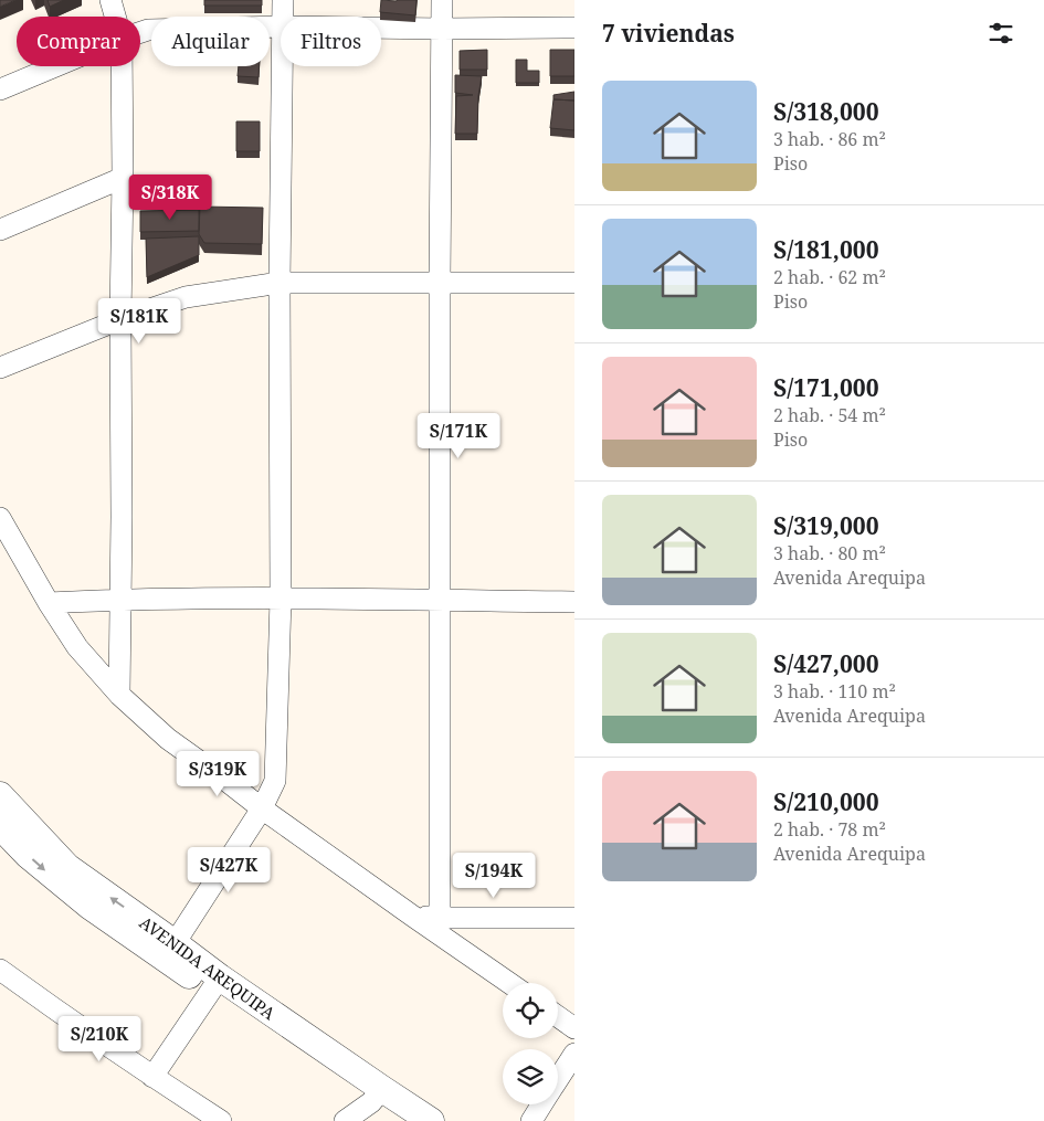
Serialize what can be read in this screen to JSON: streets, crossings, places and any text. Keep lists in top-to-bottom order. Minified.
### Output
{"streets":{"street":["AVENIDA AREQUIPA"]},"page":{"heading":"7 viviendas","chip":["Comprar","Alquilar","Filtros"],"list":[{"name":"S/318,000","note":"3 hab. · 86 m² · Piso"},{"name":"S/181,000","note":"2 hab. · 62 m² · Piso"},{"name":"S/171,000","note":"2 hab. · 54 m² · Piso"},{"name":"S/319,000","note":"3 hab. · 80 m² · Avenida Arequipa"},{"name":"S/427,000","note":"3 hab. · 110 m² · Avenida Arequipa"},{"name":"S/210,000","note":"2 hab. · 78 m² · Avenida Arequipa"}],"price":["S/318K","S/181K","S/171K","S/319K","S/427K","S/194K","S/210K"]}}
